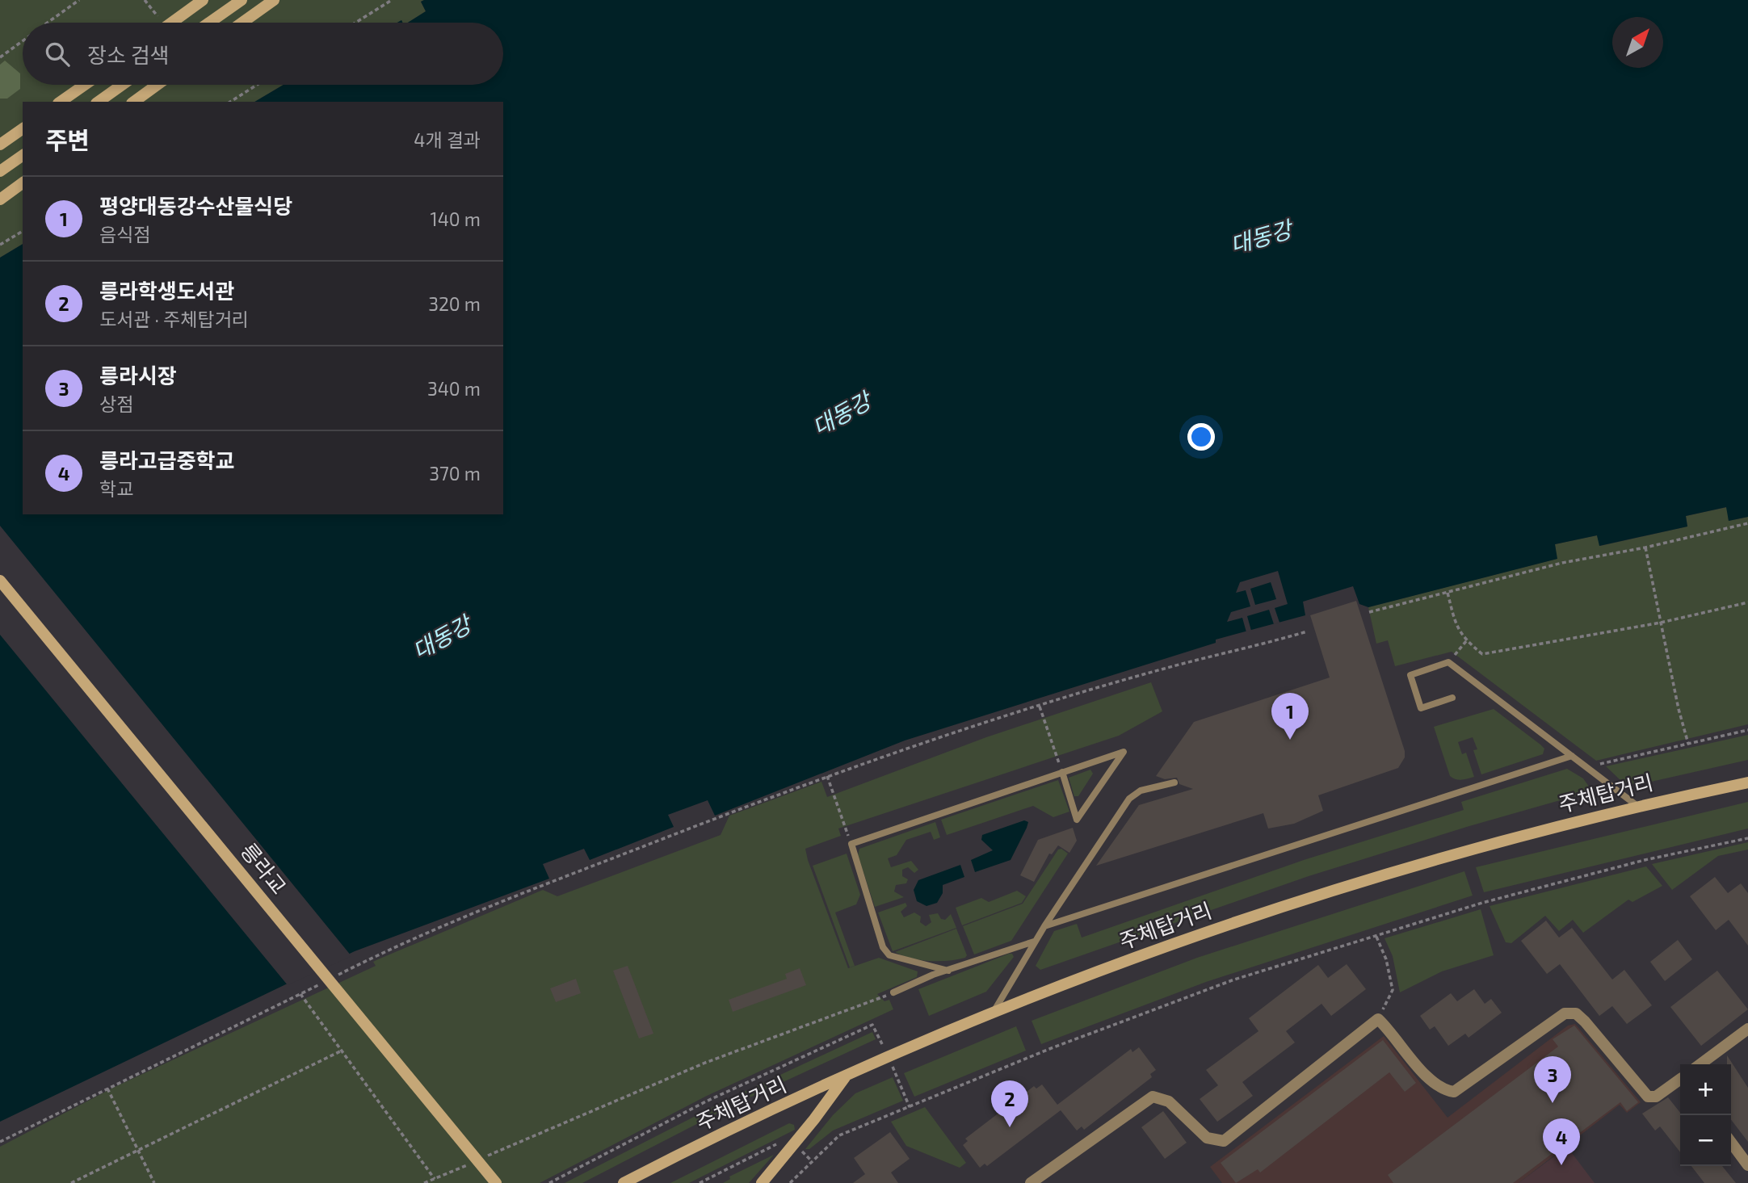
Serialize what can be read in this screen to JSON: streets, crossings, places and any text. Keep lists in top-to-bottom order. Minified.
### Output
{"streets":{"main road":["주체탑거리","릉라교"]},"water":["대동강"],"north":"top right","page":{"search":"장소 검색","heading":["주변","4개 결과"],"list":[{"mark":"1","name":"평양대동강수산물식당","note":"음식점","value":"140 m"},{"mark":"2","name":"릉라학생도서관","note":"도서관 · 주체탑거리","value":"320 m"},{"mark":"3","name":"릉라시장","note":"상점","value":"340 m"},{"mark":"4","name":"릉라고급중학교","note":"학교","value":"370 m"}],"pins":["1","3","2","4"],"map_buttons":["+","−"]}}
